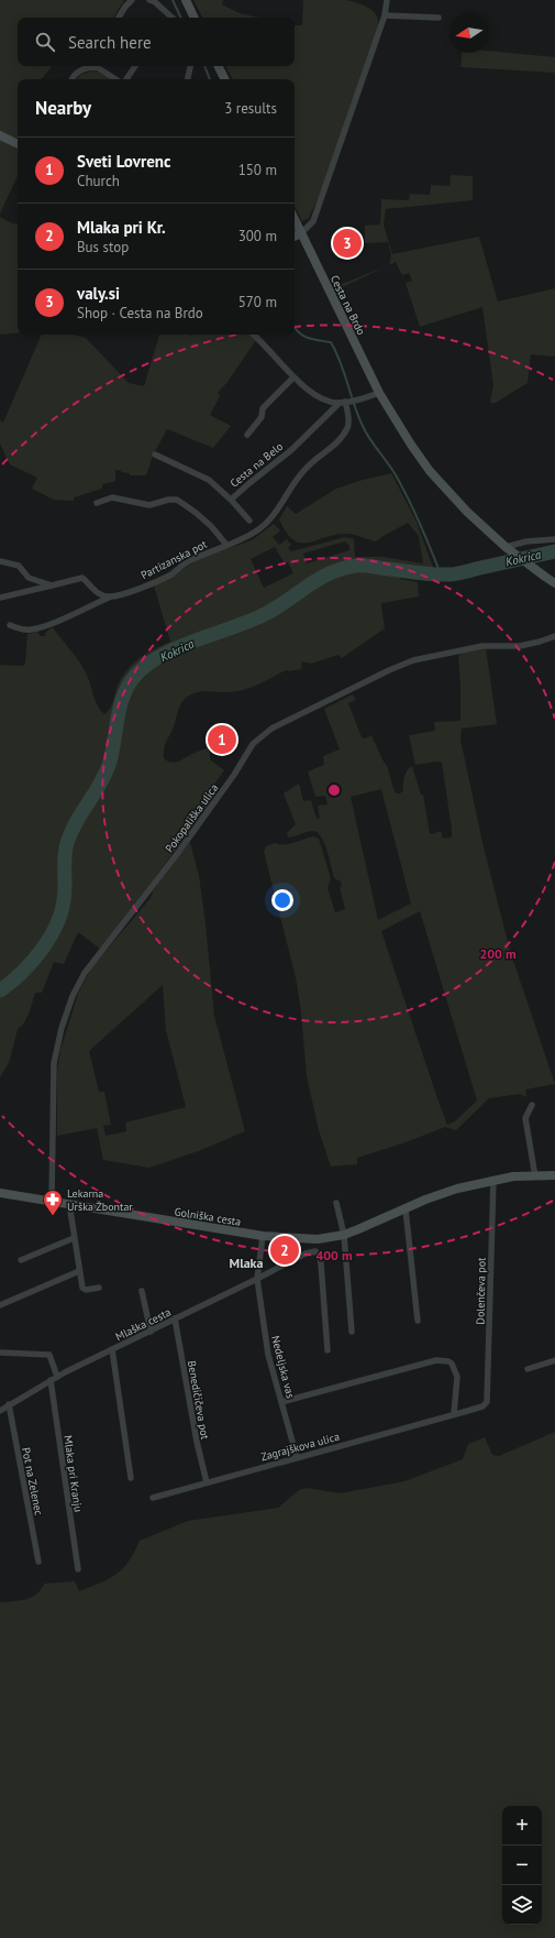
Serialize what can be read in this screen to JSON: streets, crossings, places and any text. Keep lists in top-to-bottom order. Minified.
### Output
{"streets":{"main road":["Cesta na Brdo","Golniška cesta"],"street":["Cesta na Belo","Partizanska pot","Pokopališka ulica","Dolenčeva pot","Mlaška cesta","Nedeljska vas","Benedičičeva pot","Zagrajškova ulica","Mlaka pri Kranju","Pot na Zelenec"]},"crossings":[["Cesta na Belo","Partizanska pot"],["Pokopališka ulica","Golniška cesta"],["Golniška cesta","Dolenčeva pot"],["Dolenčeva pot","Zagrajškova ulica"],["Mlaška cesta","Nedeljska vas"],["Mlaška cesta","Benedičičeva pot"],["Mlaška cesta","Mlaka pri Kranju"],["Mlaška cesta","Pot na Zelenec"],["Nedeljska vas","Zagrajškova ulica"],["Benedičičeva pot","Zagrajškova ulica"]],"districts":["Mlaka"],"water":["Kokrica"],"places":{"pharmacy":["Lekarna Urška Žbontar"]},"north":"left","page":{"search":"Search here","heading":["Nearby","3 results"],"list":[{"mark":"1","name":"Sveti Lovrenc","note":"Church","value":"150 m"},{"mark":"2","name":"Mlaka pri Kr.","note":"Bus stop","value":"300 m"},{"mark":"3","name":"valy.si","note":"Shop · Cesta na Brdo","value":"570 m"}],"pins":["3","1","2"],"map_buttons":["+","−"]},"rings":["200 m","400 m"]}
